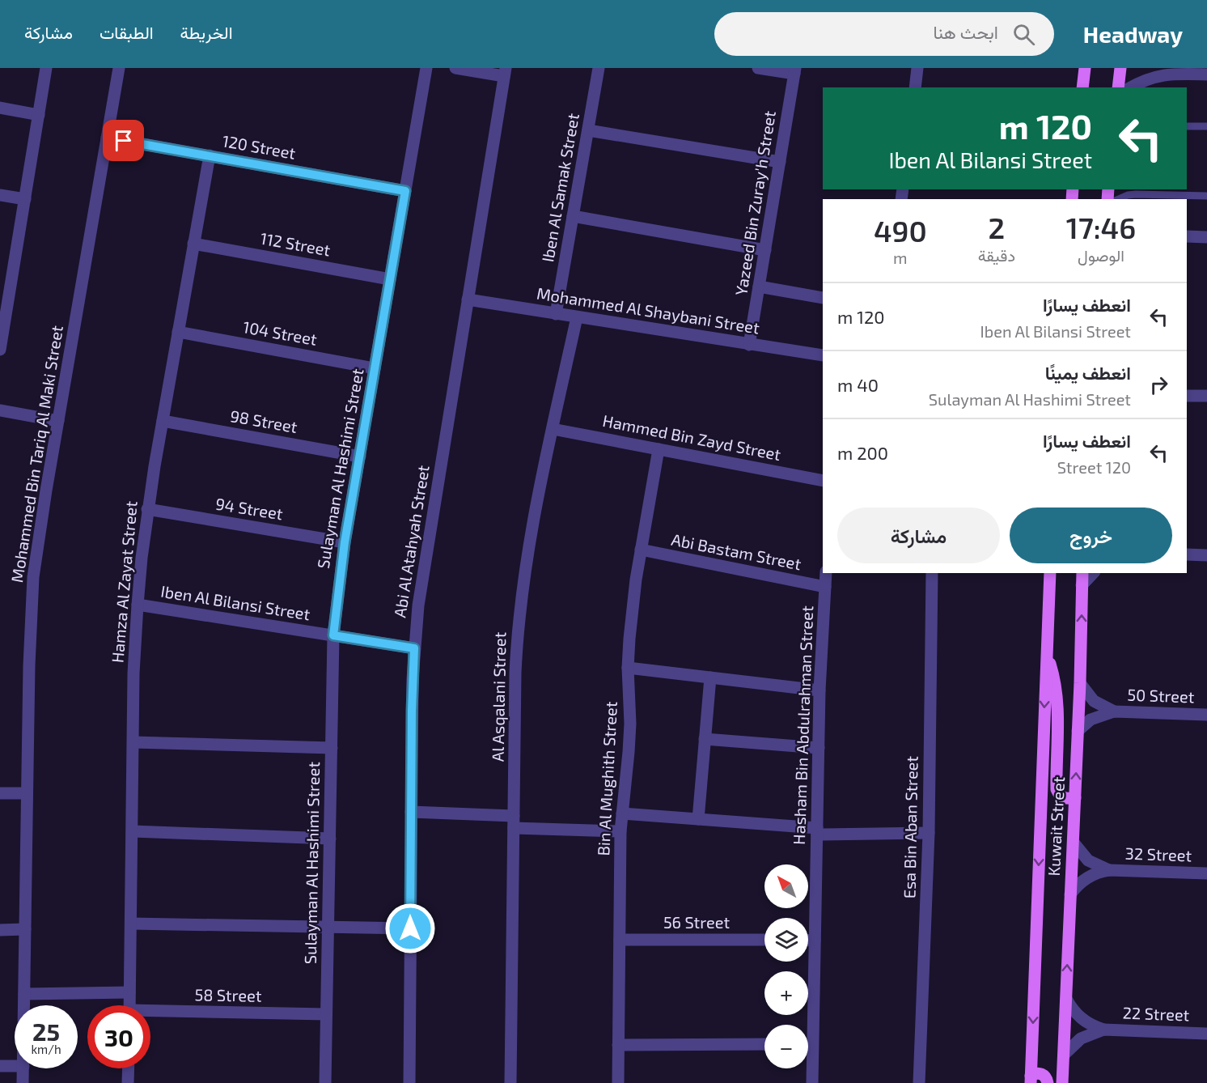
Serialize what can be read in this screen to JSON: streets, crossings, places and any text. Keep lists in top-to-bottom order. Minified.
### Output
{"streets":{"main road":["Kuwait Street"],"street":["120 Street","Iben Al Samak Street","Yazeed Bin Zuray'h Street","112 Street","Mohammed Al Shaybani Street","104 Street","98 Street","Hammed Bin Zayd Street","Mohammed Bin Tariq Al Maki Street","Sulayman Al Hashimi Street","94 Street","Abi Al Atahyah Street","Abi Bastam Street","Hamza Al Zayat Street","Iben Al Bilansi Street","50 Street","Al Asqalani Street","Hasham Bin Abdulrahman Street","Bin Al Mughith Street","Esa Bin Aban Street","32 Street","56 Street","58 Street","22 Street"]},"crossings":[["120 Street","Mohammed Bin Tariq Al Maki Street"],["120 Street","Sulayman Al Hashimi Street"],["120 Street","Hamza Al Zayat Street"],["Iben Al Samak Street","Mohammed Al Shaybani Street"],["Yazeed Bin Zuray'h Street","Mohammed Al Shaybani Street"],["112 Street","Sulayman Al Hashimi Street"],["112 Street","Hamza Al Zayat Street"],["Mohammed Al Shaybani Street","Abi Al Atahyah Street"],["Mohammed Al Shaybani Street","Al Asqalani Street"],["104 Street","Sulayman Al Hashimi Street"],["104 Street","Hamza Al Zayat Street"],["98 Street","Sulayman Al Hashimi Street"],["98 Street","Hamza Al Zayat Street"],["Hammed Bin Zayd Street","Al Asqalani Street"],["Hammed Bin Zayd Street","Bin Al Mughith Street"],["Sulayman Al Hashimi Street","94 Street"],["Sulayman Al Hashimi Street","Iben Al Bilansi Street"],["Sulayman Al Hashimi Street","58 Street"],["94 Street","Hamza Al Zayat Street"],["Abi Al Atahyah Street","Iben Al Bilansi Street"],["Abi Bastam Street","Hasham Bin Abdulrahman Street"],["Abi Bastam Street","Bin Al Mughith Street"],["Hamza Al Zayat Street","Iben Al Bilansi Street"],["50 Street","Kuwait Street"],["Bin Al Mughith Street","56 Street"],["Kuwait Street","32 Street"],["Kuwait Street","22 Street"]],"north":"top left","page":{"header":"Headway","search":"ابحث هنا","nav":["الخريطة","الطبقات","مشاركة"],"turn":["120 m","Iben Al Bilansi Street"],"eta":["17:46","الوصول","2","دقيقة","490","m"],"list":[{"name":"انعطف يسارًا","note":"Iben Al Bilansi Street","value":"120 m"},{"name":"انعطف يمينًا","note":"Sulayman Al Hashimi Street","value":"40 m"},{"name":"انعطف يسارًا","note":"120 Street","value":"200 m"}],"buttons":["خروج","مشاركة"],"map_buttons":["+","−"],"speed":"25 km/h","limit":"30"}}
